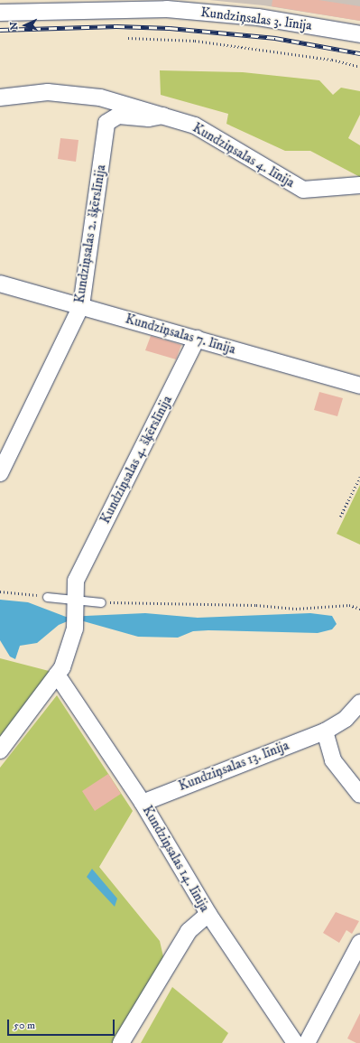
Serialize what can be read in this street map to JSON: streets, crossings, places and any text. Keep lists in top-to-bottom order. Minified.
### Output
{"streets":{"street":["Kundziņsalas 3. līnija","Kundziņsalas 4. līnija","Kundziņsalas 2. šķērslīnija","Kundziņsalas 7. līnija","Kundziņsalas 4. šķērslīnija","Kundziņsalas 13. līnija","Kundziņsalas 14. līnija"]},"crossings":[["Kundziņsalas 4. līnija","Kundziņsalas 2. šķērslīnija"],["Kundziņsalas 2. šķērslīnija","Kundziņsalas 7. līnija"],["Kundziņsalas 7. līnija","Kundziņsalas 4. šķērslīnija"],["Kundziņsalas 13. līnija","Kundziņsalas 14. līnija"]],"scale_bar":"50 m","north":"left"}
